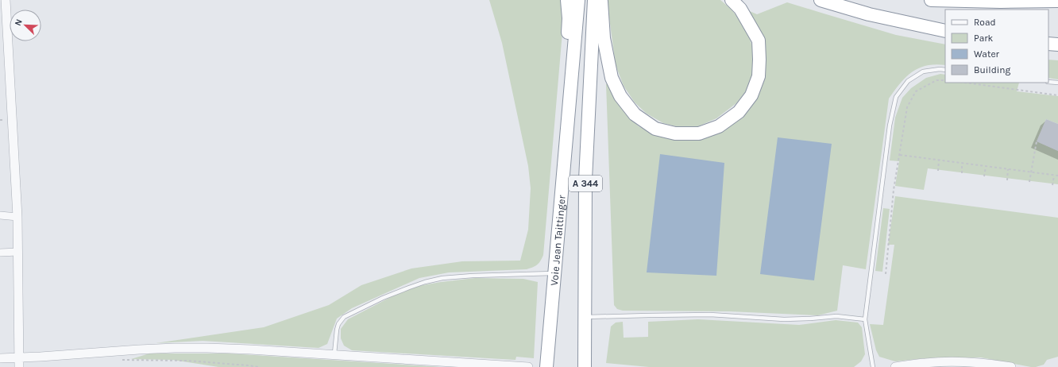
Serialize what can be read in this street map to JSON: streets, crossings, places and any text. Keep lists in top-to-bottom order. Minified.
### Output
{"streets":{"highway":["A 344","Voie Jean Taittinger"]},"legend":["Road","Park","Water","Building"],"north":"top left"}
